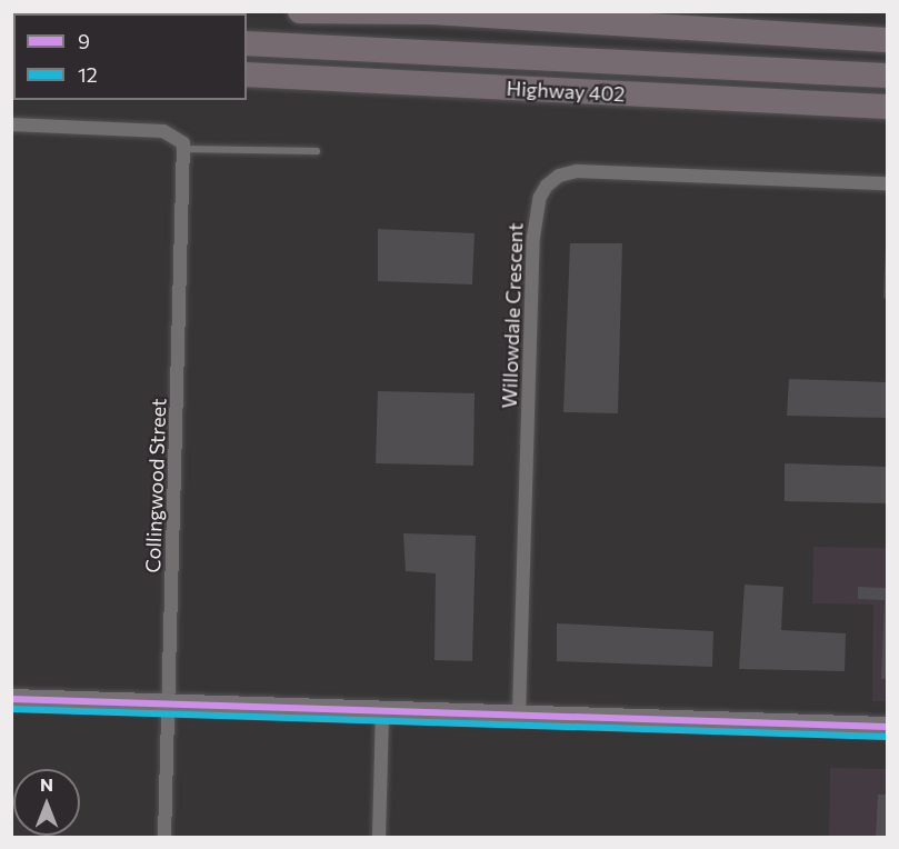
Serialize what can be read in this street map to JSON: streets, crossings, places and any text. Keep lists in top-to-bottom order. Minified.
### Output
{"streets":{"highway":["Highway 402"],"street":["Willowdale Crescent","Collingwood Street"]},"lines":["transit line 9","transit line 12"],"legend":["9","12"],"north":"top"}
